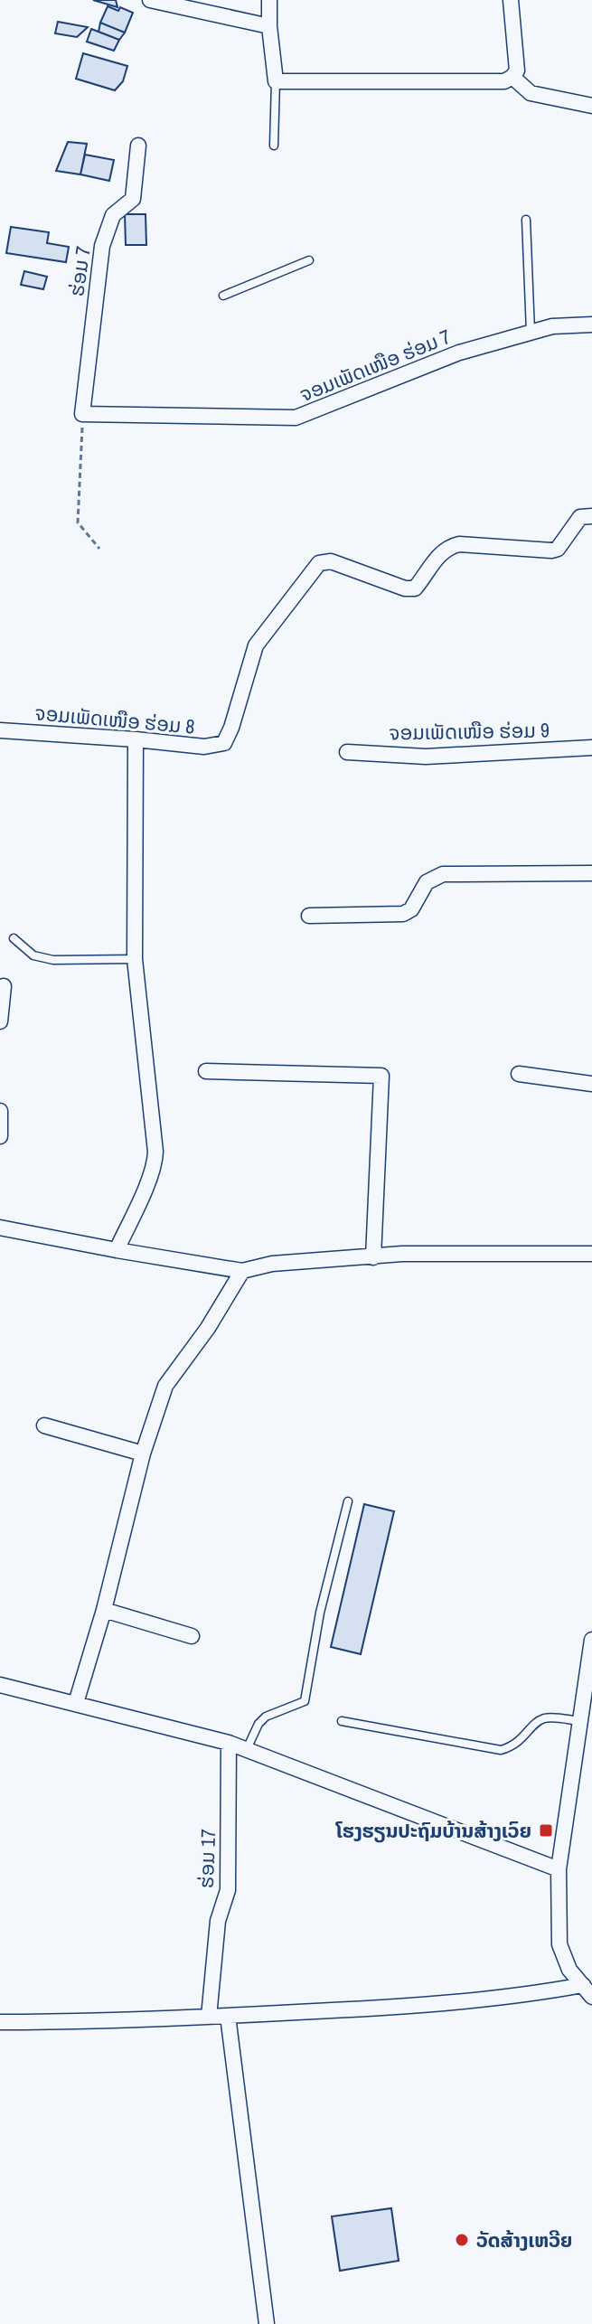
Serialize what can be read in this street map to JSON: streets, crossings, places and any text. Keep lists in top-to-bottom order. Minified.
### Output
{"streets":{"street":["ຮ່ອມ 7","ຈອມເພັດເໜືອ ຮ່ອມ 7","ຈອມເພັດເໜືອ ຮ່ອມ 8","ຈອມເພັດເໜືອ ຮ່ອມ 9","ຮ່ອມ 17"]},"crossings":[["ຮ່ອມ 7","ຈອມເພັດເໜືອ ຮ່ອມ 7"]],"places":{"transit":["ໂຮງຮຽນປະຖົມບ້ານສ້າງເວົຍ"],"other":["ວັດສ້າງເຫວີຍ"]}}
